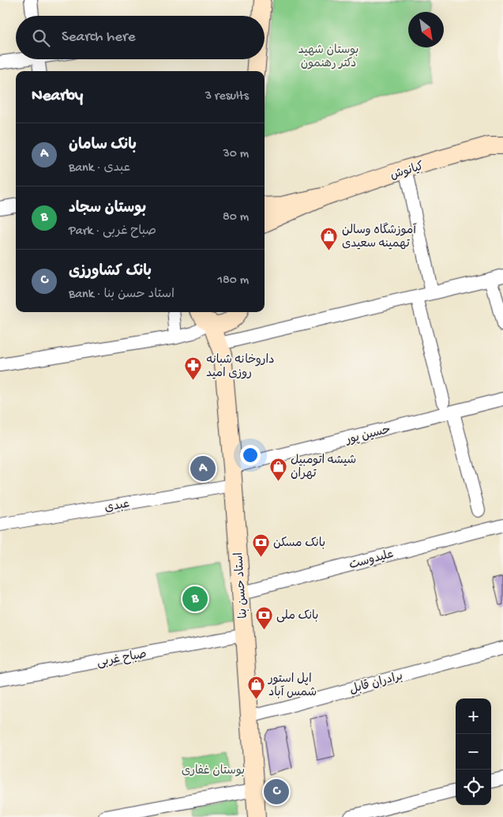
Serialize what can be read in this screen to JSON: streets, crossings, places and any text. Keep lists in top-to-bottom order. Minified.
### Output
{"streets":{"main road":["کیانوش","استاد حسن بنا"],"street":["حسین پور","عبدی","علیدوست","صباح غربی","برادران قابل"]},"crossings":[["حسین پور","استاد حسن بنا"],["عبدی","استاد حسن بنا"],["علیدوست","استاد حسن بنا"],["استاد حسن بنا","صباح غربی"],["استاد حسن بنا","برادران قابل"]],"parks":["بوستان شهید دکتر رهنمون","بوستان غفاری"],"places":{"shop":["آموزشگاه وسالن تهمینه سعیدی","شیشه اتومبیل تهران","اپل استور شمس آباد"],"pharmacy":["داروخانه شبانه روزی امید"],"bank":["بانک مسکن","بانک ملی"]},"north":"bottom right","page":{"search":"Search here","heading":["Nearby","3 results"],"list":[{"mark":"A","name":"بانک سامان","note":"Bank · عبدی","value":"30 m"},{"mark":"B","name":"بوستان سجاد","note":"Park · صباح غربی","value":"80 m"},{"mark":"C","name":"بانک کشاورزی","note":"Bank · استاد حسن بنا","value":"180 m"}],"pins":["A","B","C"],"map_buttons":["+","−"]}}
